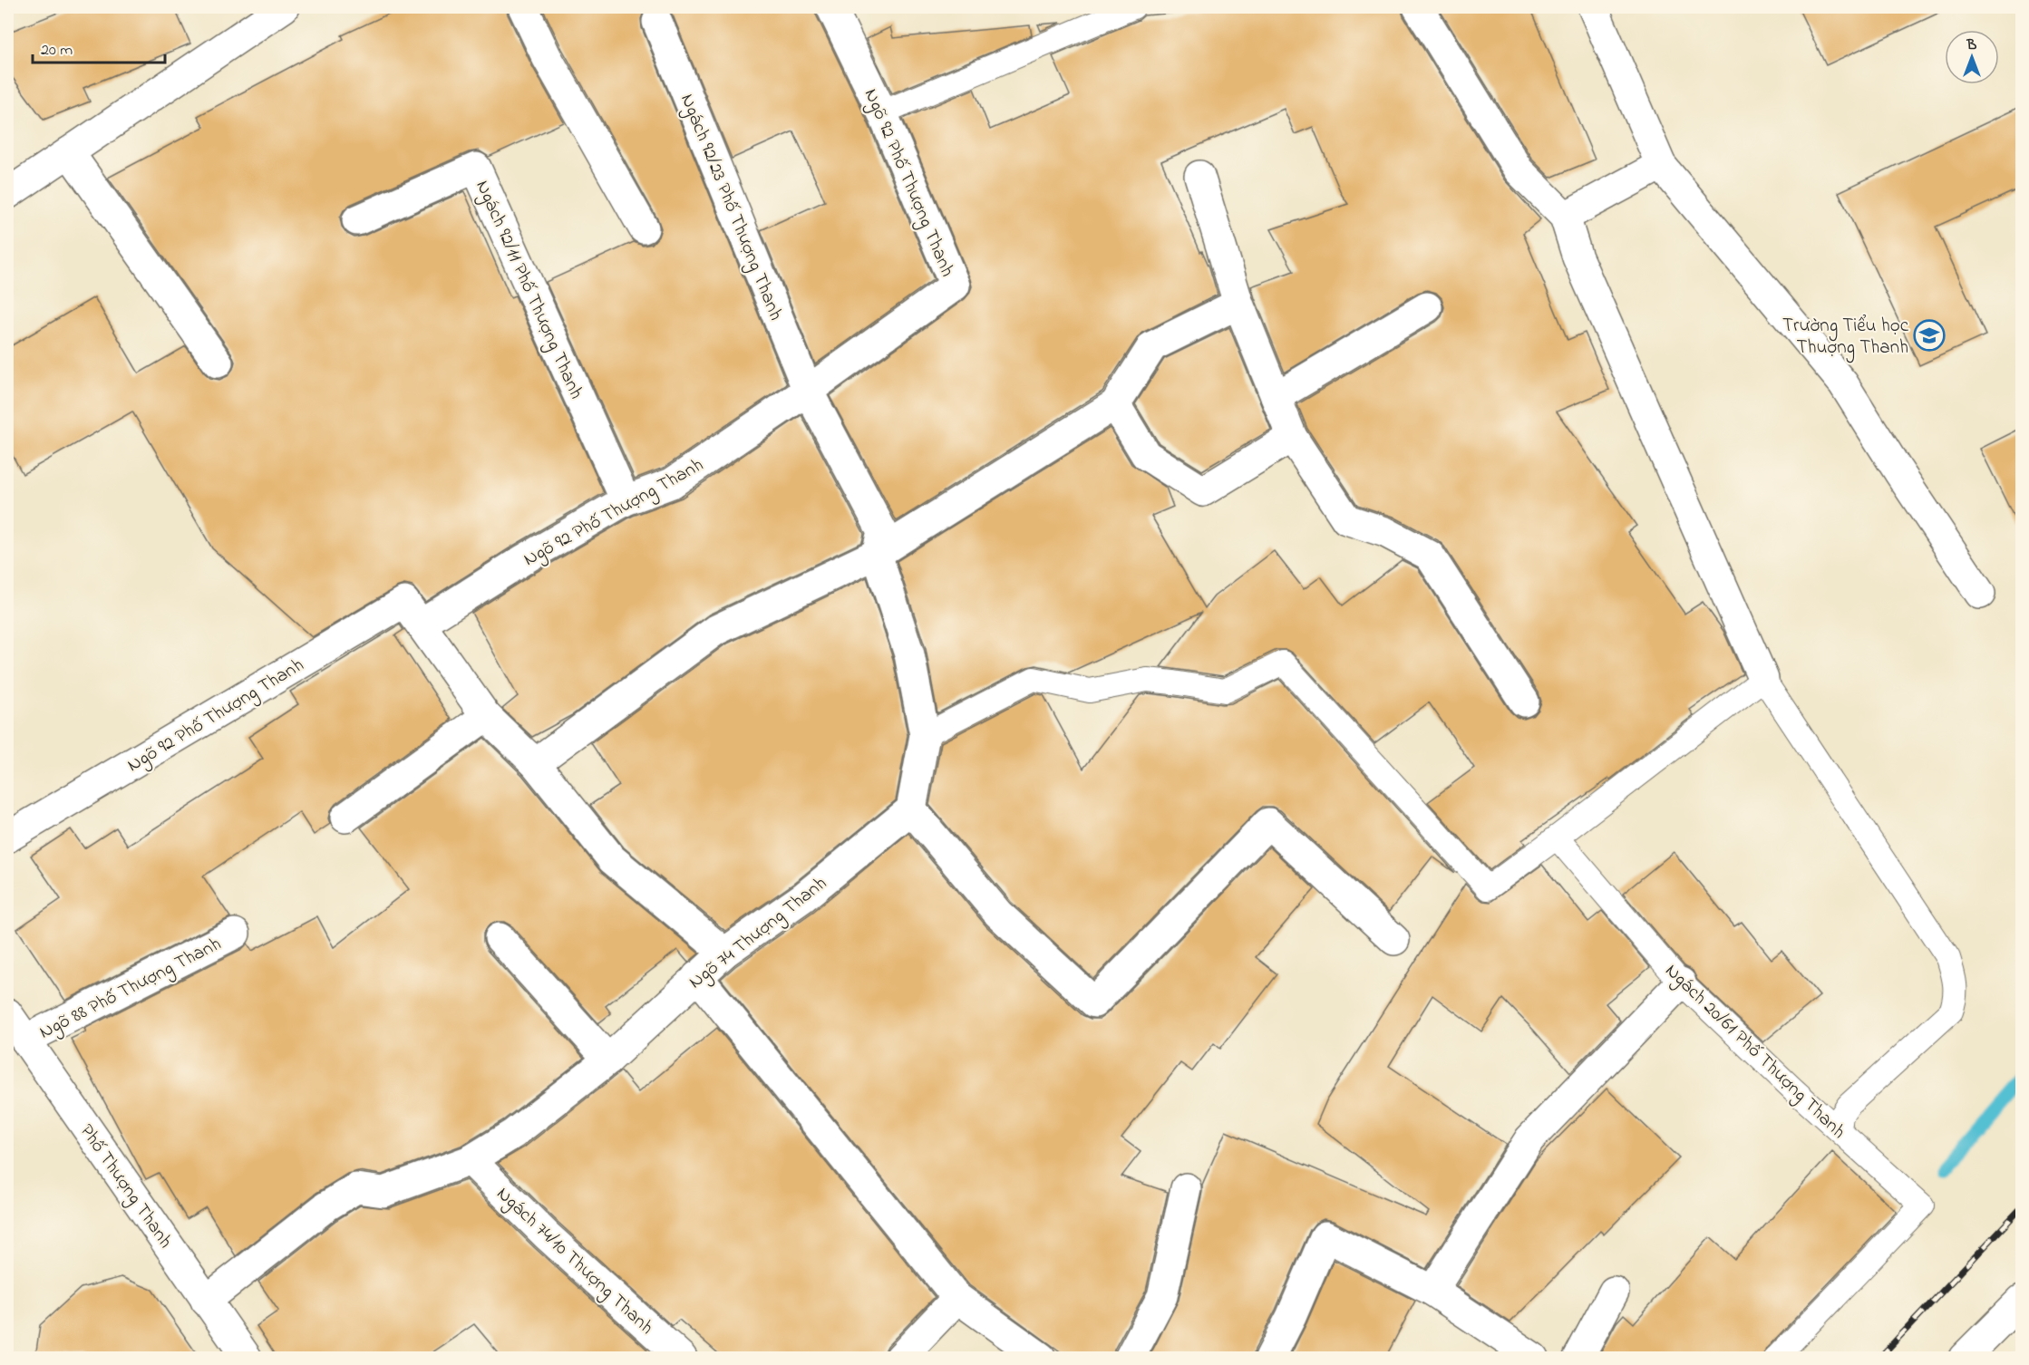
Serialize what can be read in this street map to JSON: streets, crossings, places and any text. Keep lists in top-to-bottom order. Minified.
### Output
{"streets":{"street":["Ngõ 92 Phố Thượng Thanh","Ngách 92/23 Phố Thượng Thanh","Ngách 92/11 Phố Thượng Thanh","Ngõ 74 Thượng Thanh","Ngõ 88 Phố Thượng Thanh","Phố Thượng Thanh","Ngách 74/10 Thượng Thanh"],"lane":["Ngách 20/61 Phố Thượng Thanh"]},"crossings":[["Ngõ 92 Phố Thượng Thanh","Ngách 92/23 Phố Thượng Thanh"],["Ngõ 92 Phố Thượng Thanh","Ngách 92/11 Phố Thượng Thanh"],["Ngõ 74 Thượng Thanh","Phố Thượng Thanh"],["Ngõ 74 Thượng Thanh","Ngách 74/10 Thượng Thanh"],["Ngõ 88 Phố Thượng Thanh","Phố Thượng Thanh"]],"places":{"school or university":["Trường Tiểu học Thuợng Thanh"]},"scale_bar":"20 m","north":"top"}
